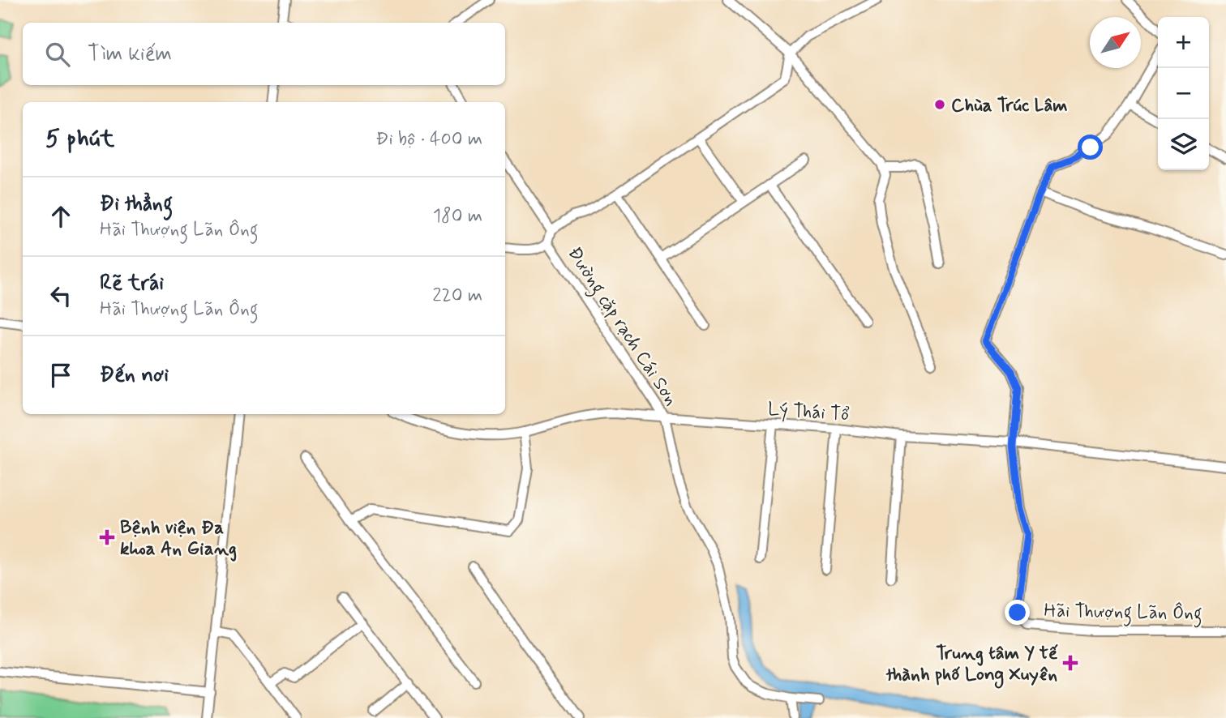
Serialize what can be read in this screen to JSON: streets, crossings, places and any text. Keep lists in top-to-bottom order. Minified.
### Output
{"streets":{"street":["Đường cặp rạch Cái Sơn","Lý Thái Tổ","Hãi Thượng Lãn Ông"]},"crossings":[["Đường cặp rạch Cái Sơn","Lý Thái Tổ"],["Lý Thái Tổ","Hãi Thượng Lãn Ông"]],"places":{"other":["Chùa Trúc Lâm"],"health":["Bệnh viện Đa khoa An Giang","Trung tâm Y tế thành phố Long Xuyên"]},"north":"top right","page":{"map_buttons":["+","−"],"search":"Tìm kiếm","heading":["5 phút","Đi bộ · 400 m"],"list":[["Đi thẳng","Hãi Thượng Lãn Ông","180 m"],["Rẽ trái","Hãi Thượng Lãn Ông","220 m"],"Đến nơi"]}}
